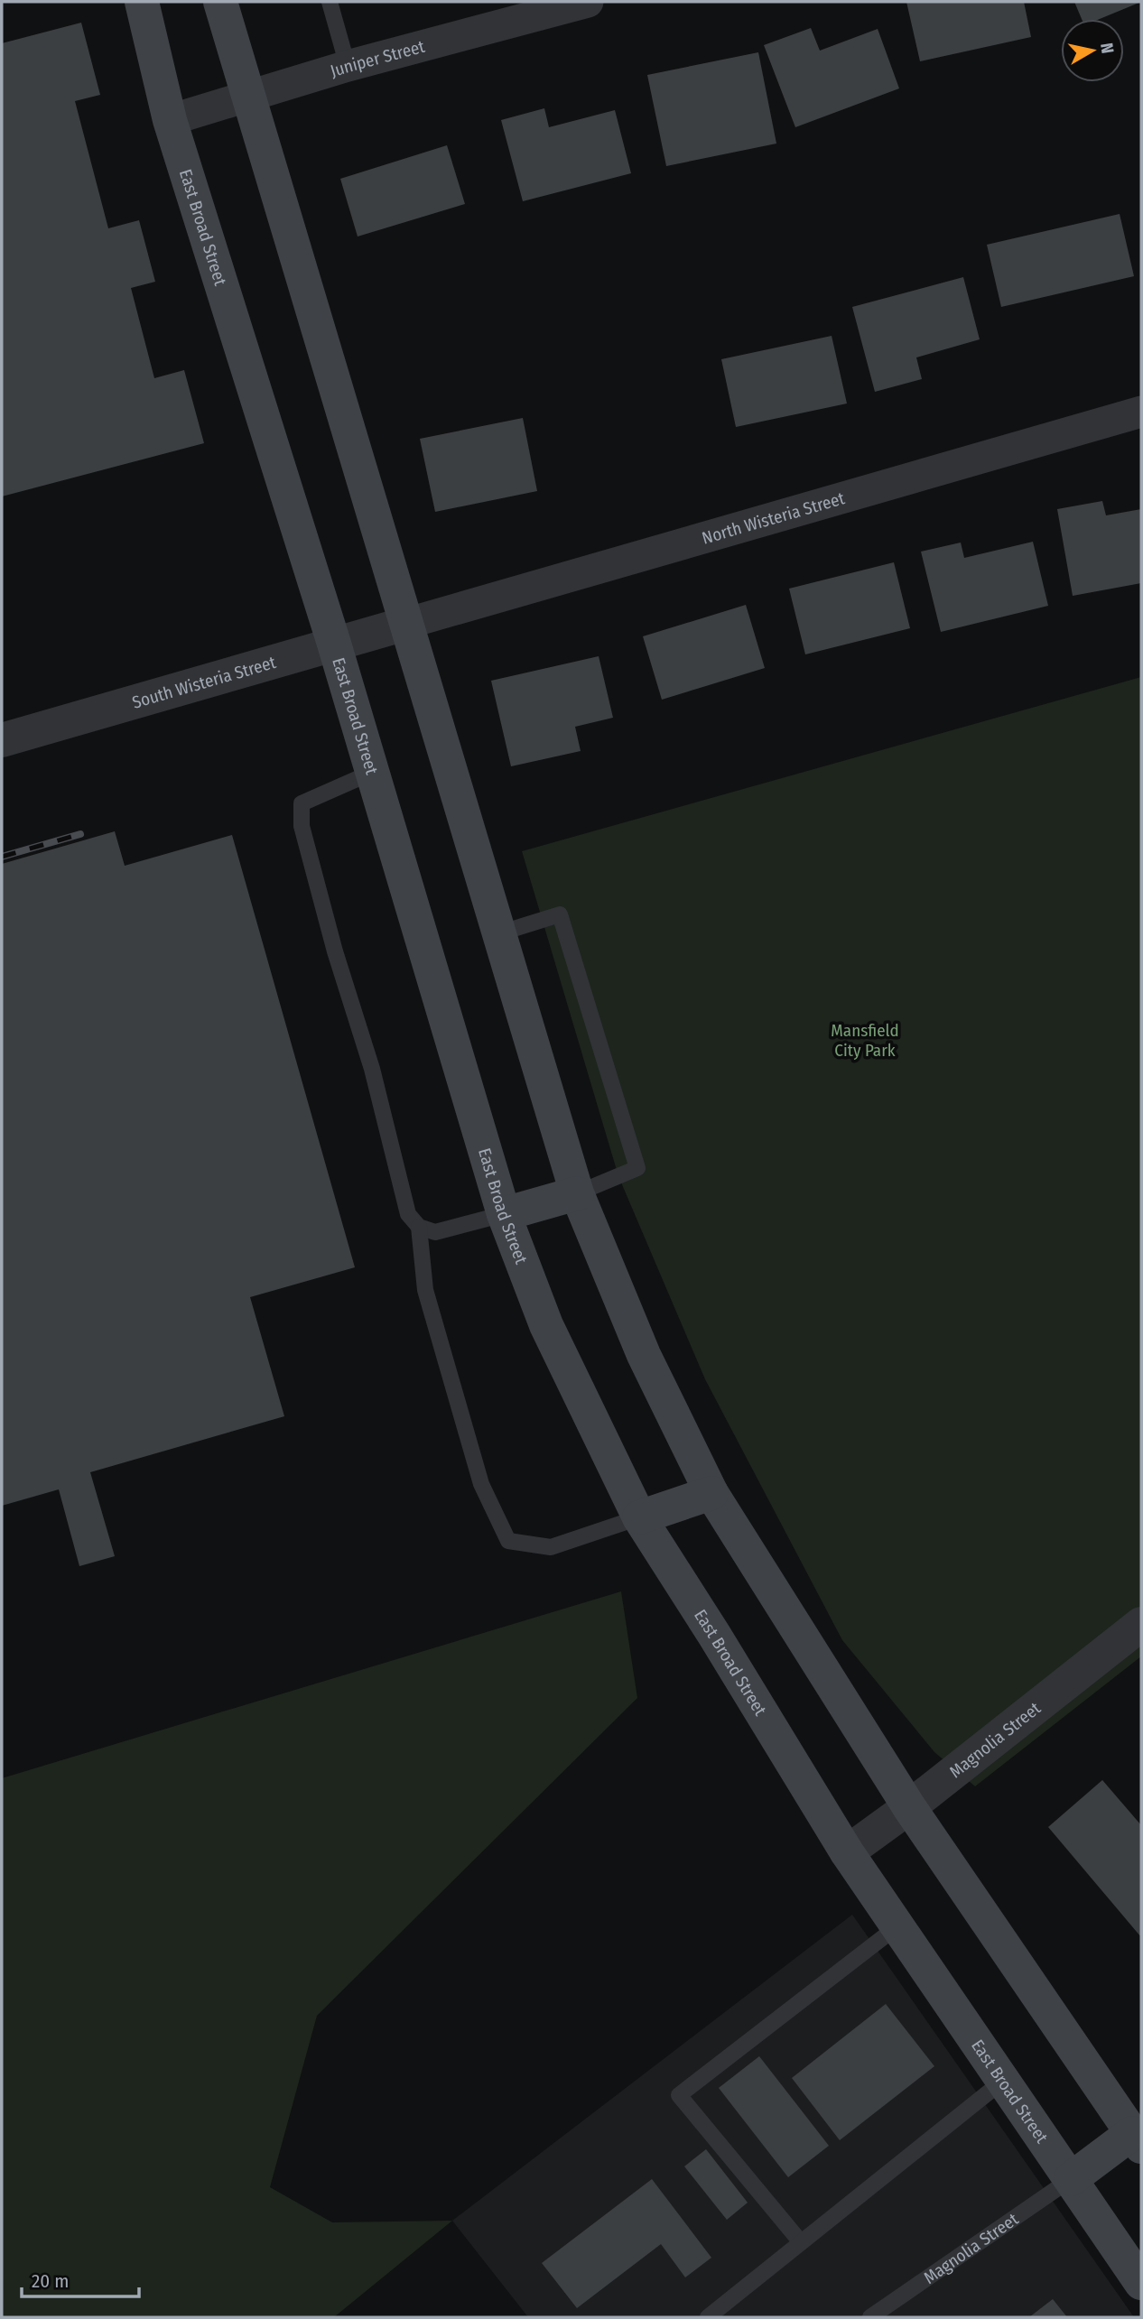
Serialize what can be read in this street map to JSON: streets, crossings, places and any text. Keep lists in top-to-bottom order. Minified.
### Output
{"streets":{"main road":["East Broad Street"],"street":["Juniper Street","North Wisteria Street","South Wisteria Street","Magnolia Street"]},"crossings":[["Juniper Street","East Broad Street"],["East Broad Street","South Wisteria Street"],["East Broad Street","Magnolia Street"],["North Wisteria Street","South Wisteria Street"]],"parks":["Mansfield City Park"],"scale_bar":"20 m","north":"right"}
